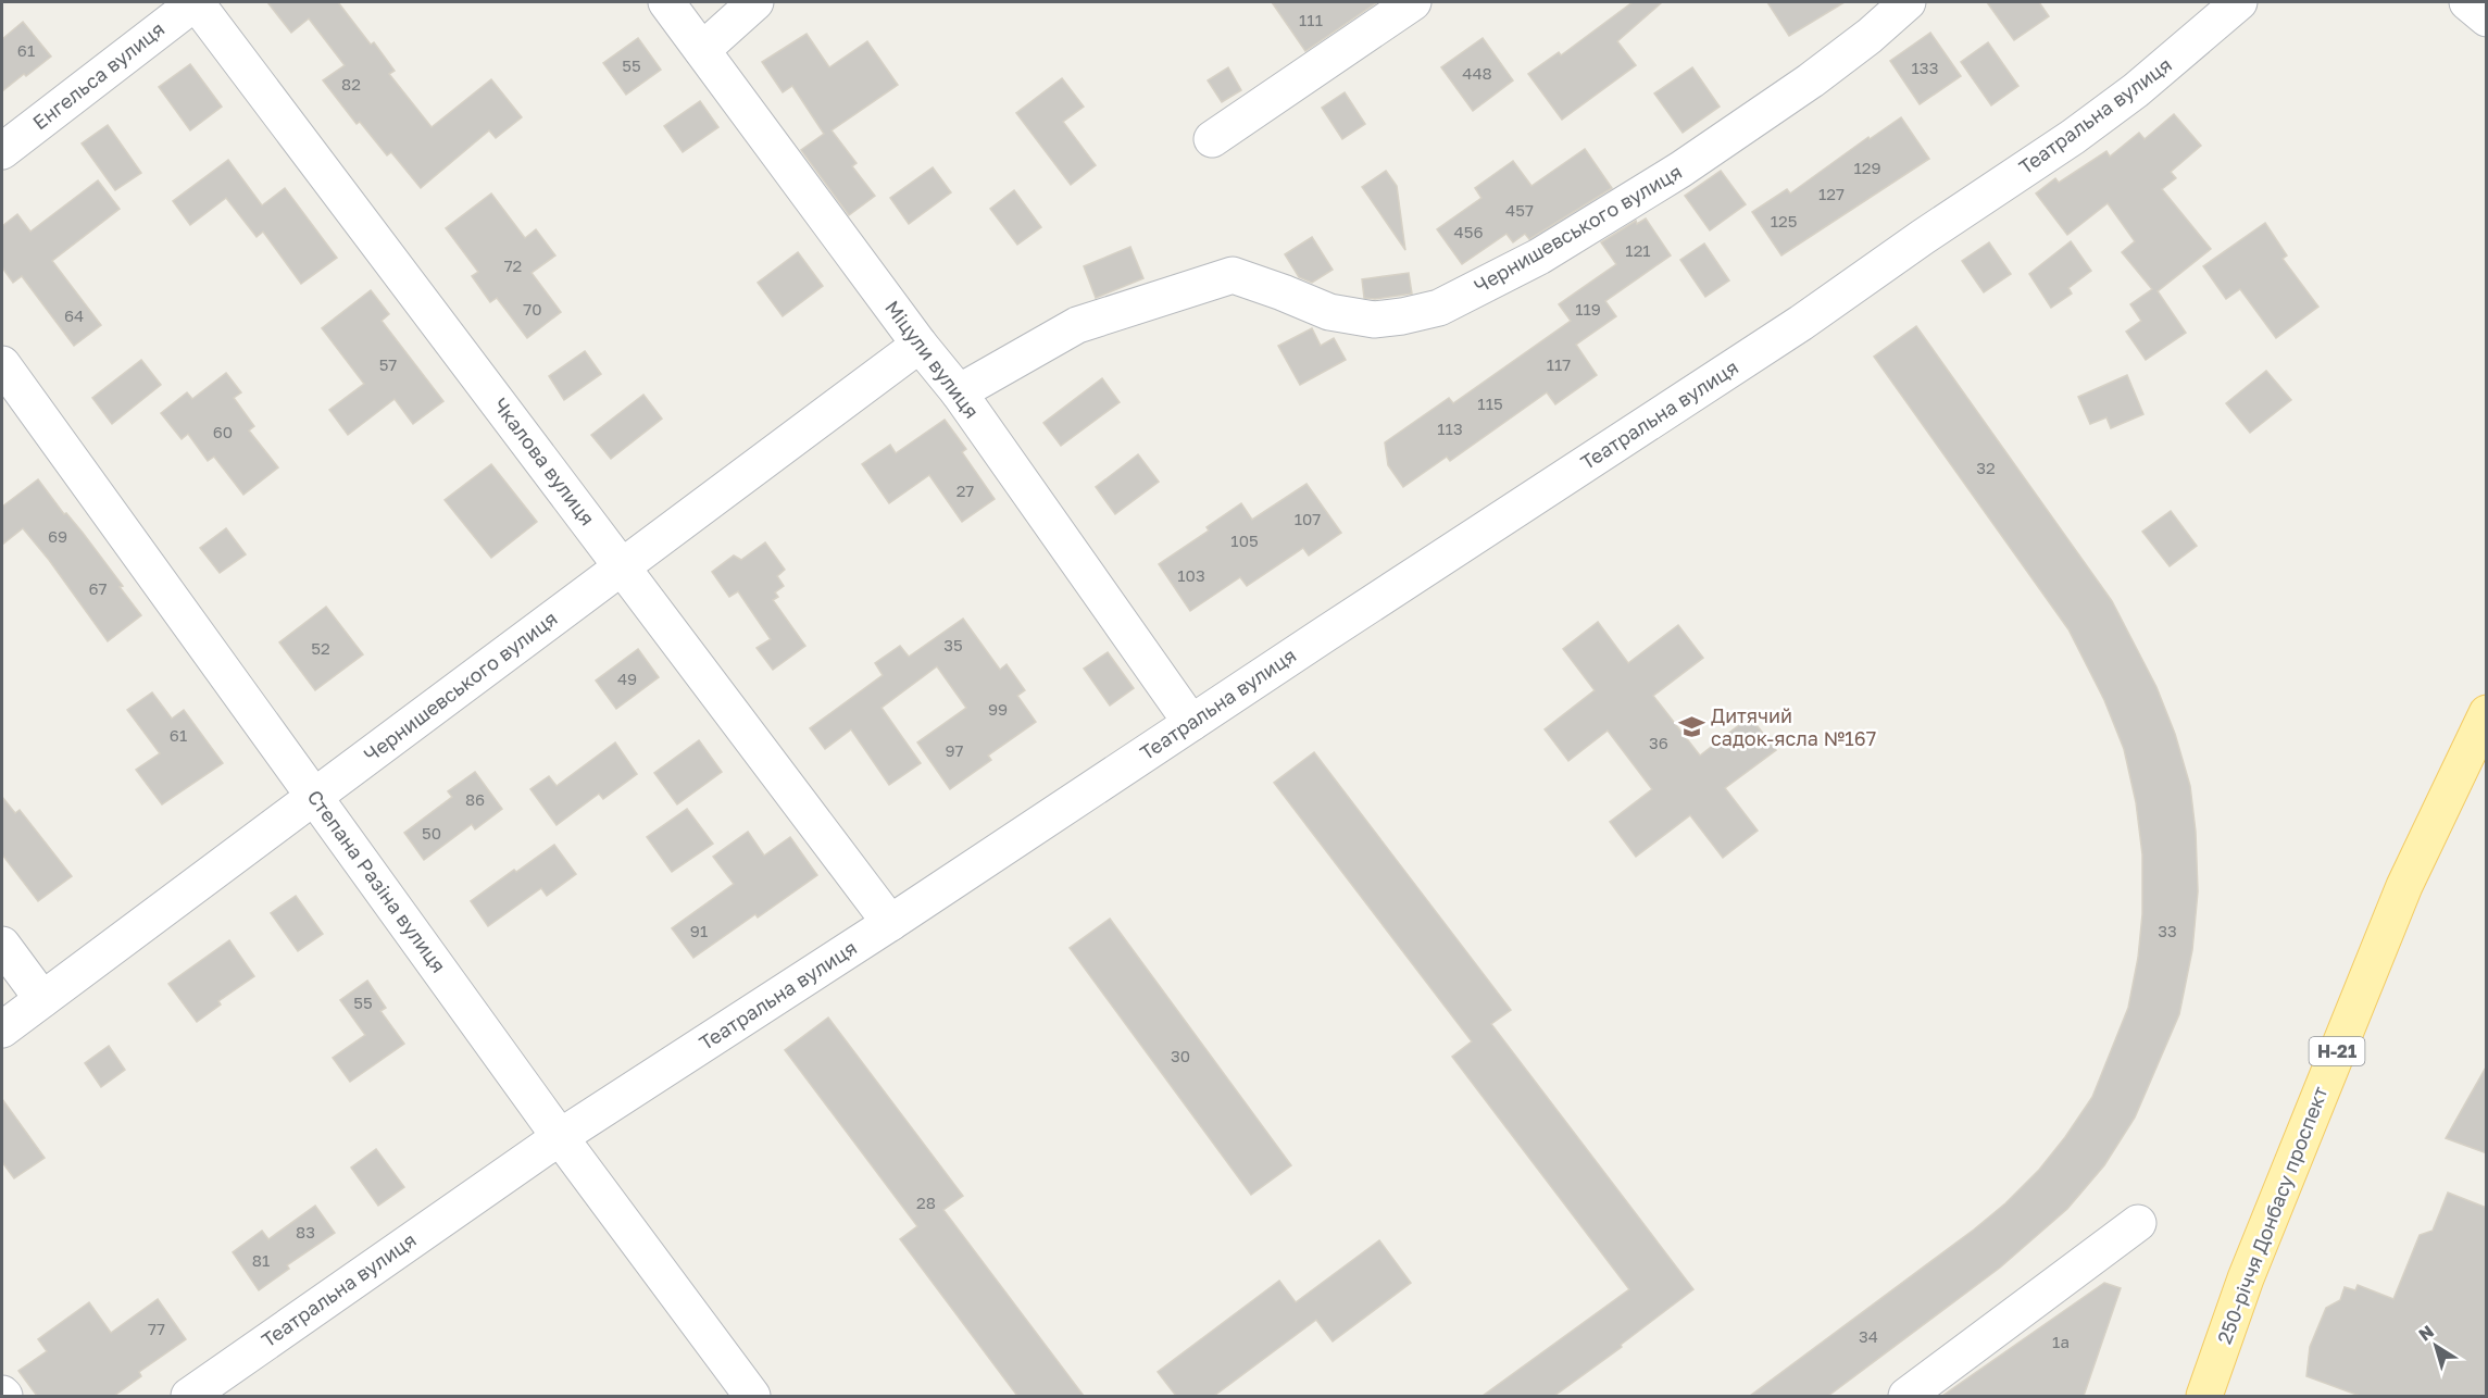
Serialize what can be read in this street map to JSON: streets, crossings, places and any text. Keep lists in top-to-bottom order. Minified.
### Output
{"streets":{"main road":["Н-21","250-річчя Донбасу проспект"],"street":["Енгельса вулиця","Театральна вулиця","Чернишевського вулиця","Міцули вулиця","Чкалова вулиця","Степана Разіна вулиця"]},"crossings":[["Енгельса вулиця","Чкалова вулиця"],["Театральна вулиця","Міцули вулиця"],["Театральна вулиця","Чкалова вулиця"],["Театральна вулиця","Степана Разіна вулиця"],["Чернишевського вулиця","Міцули вулиця"],["Чернишевського вулиця","Чкалова вулиця"],["Чернишевського вулиця","Степана Разіна вулиця"]],"places":{"school or university":["Дитячий садок-ясла №167"]},"house_numbers":["111","61","55","133","448","82","129","127","457","125","456","121","72","70","119","64","57","117","115","113","60","32","27","107","69","105","103","67","35","52","49","99","61","36","97","86","50","91","33","55","30","28","83","81","77","34","1а"],"north":"top left"}
